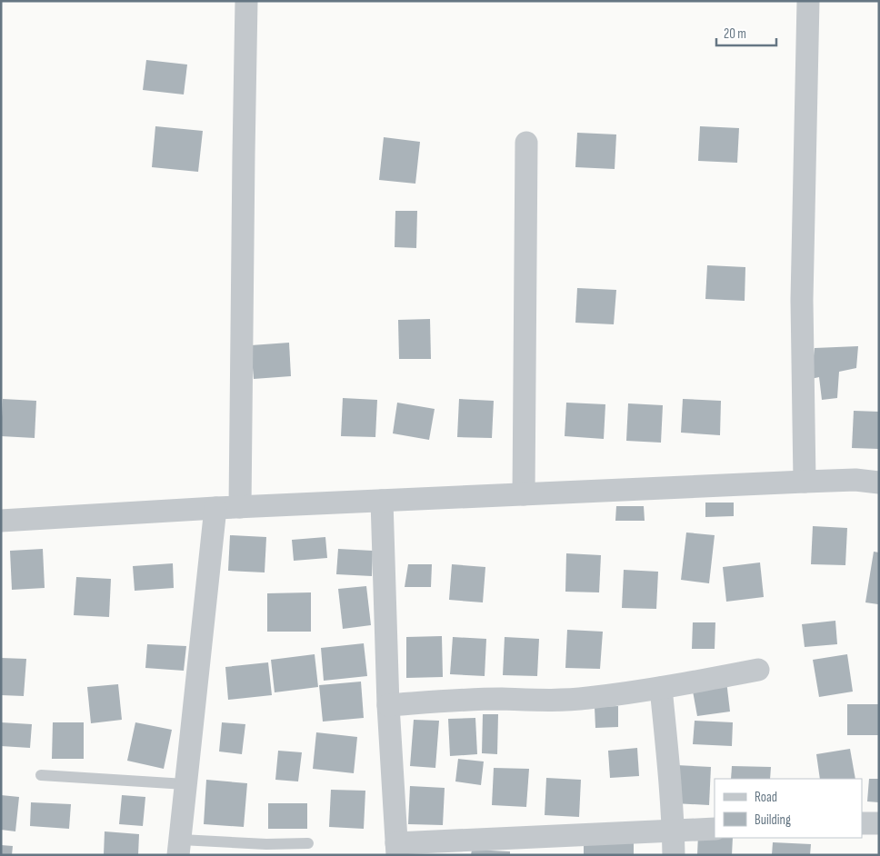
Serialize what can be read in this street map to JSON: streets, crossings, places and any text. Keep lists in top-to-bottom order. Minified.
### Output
{"legend":["Road","Building"],"scale_bar":"20 m"}
